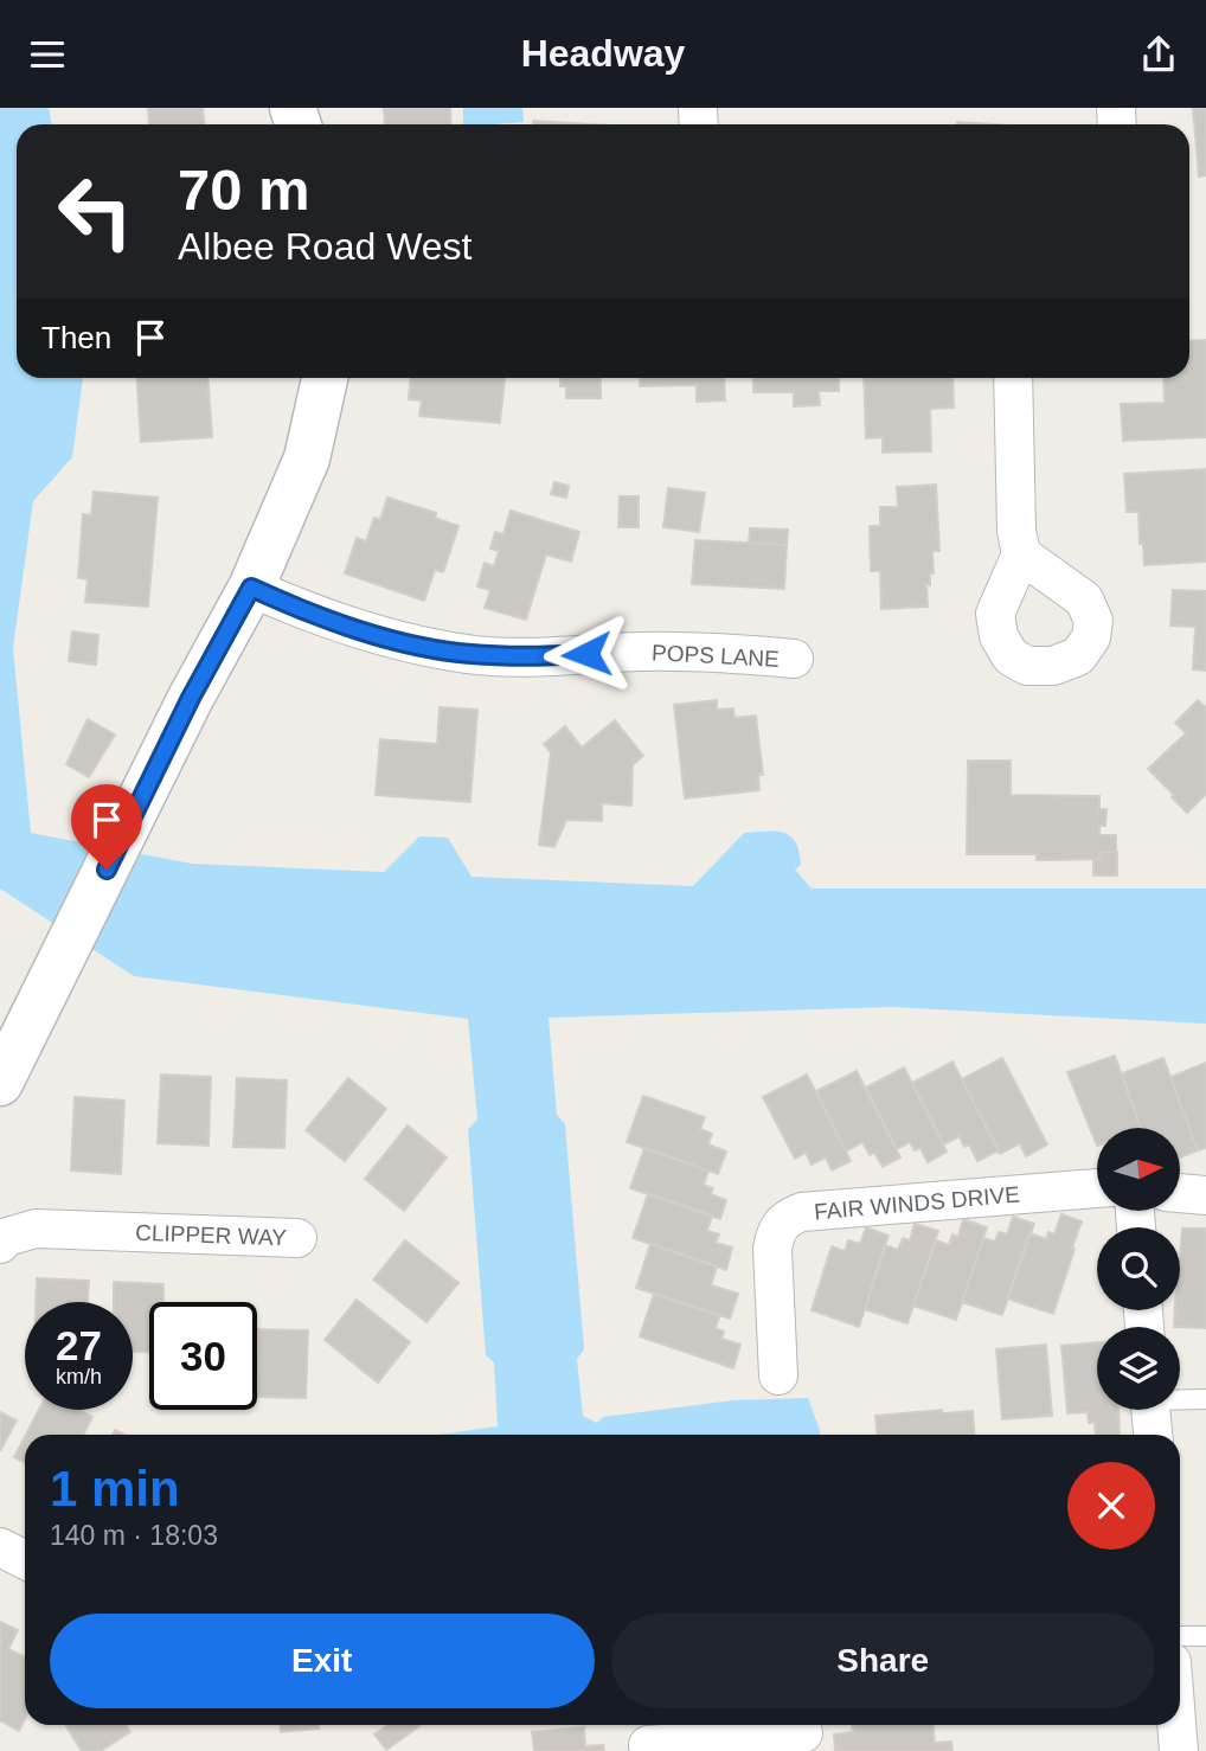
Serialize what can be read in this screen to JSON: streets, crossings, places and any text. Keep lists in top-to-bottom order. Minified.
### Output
{"streets":{"street":["POPS LANE","FAIR WINDS DRIVE","CLIPPER WAY"]},"north":"right","page":{"header":"Headway","turn":["70 m","Albee Road West"],"then":"Then","speed":"27 km/h","limit":"30","heading":["1 min","140 m · 18:03"],"buttons":["Exit","Share"]}}
